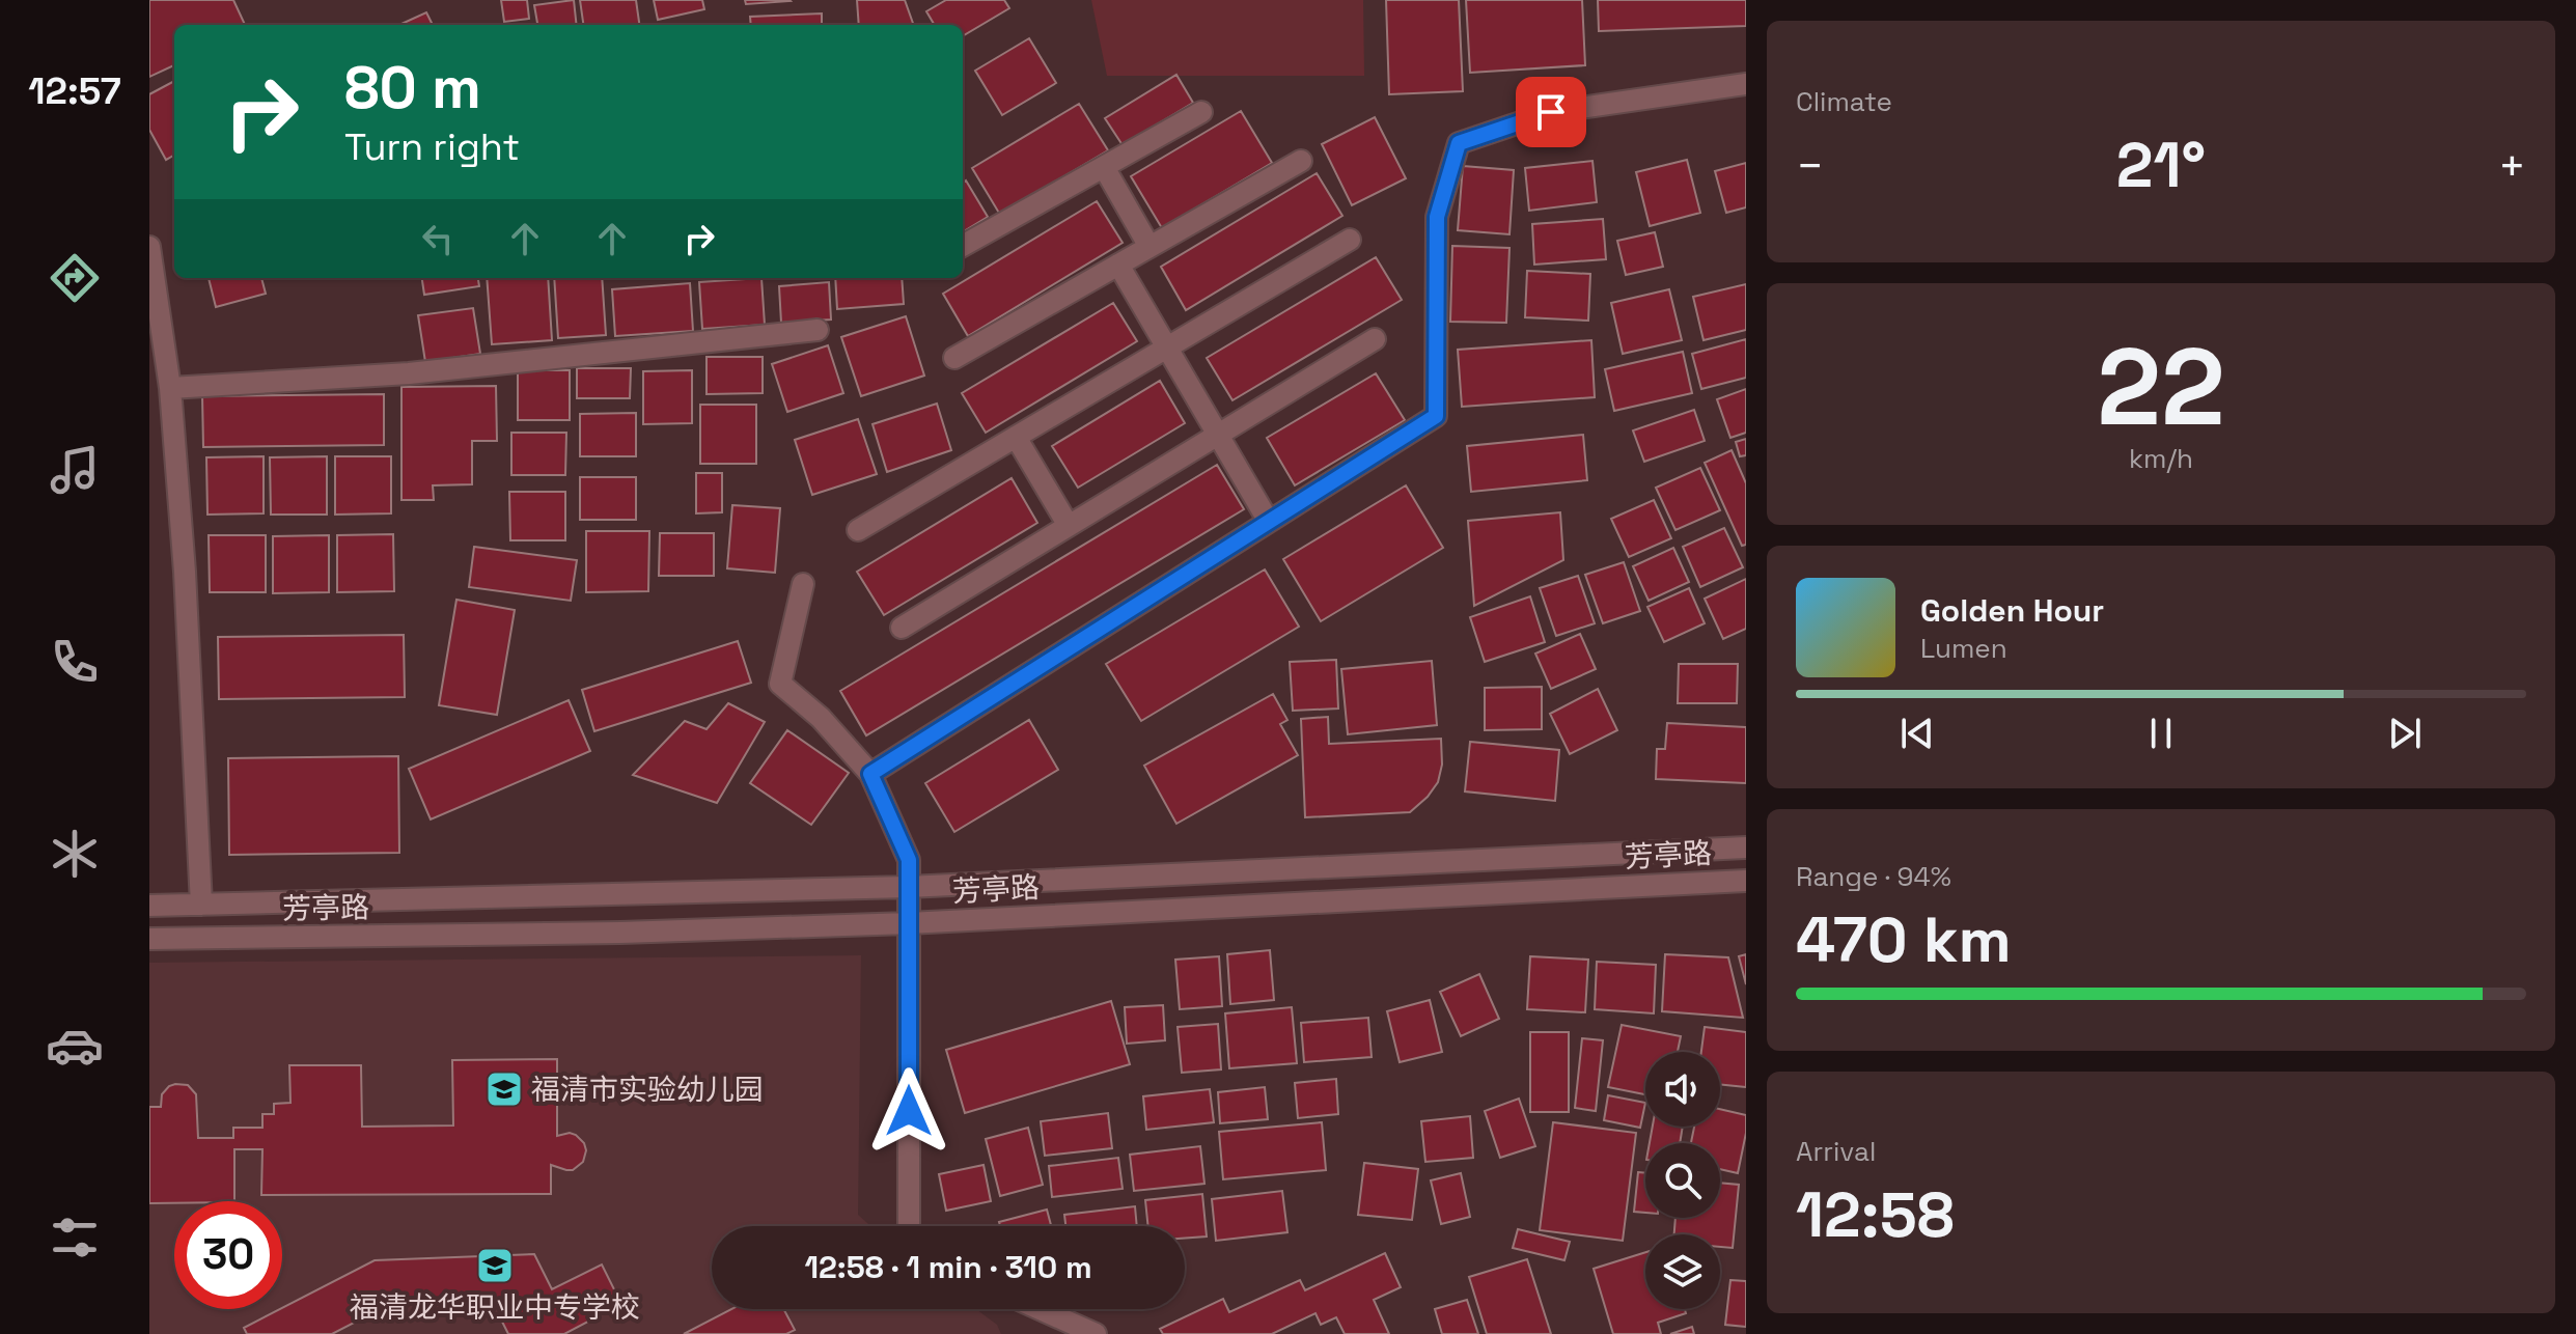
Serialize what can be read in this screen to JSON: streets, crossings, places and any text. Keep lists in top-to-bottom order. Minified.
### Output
{"streets":{"street":["芳亭路"]},"places":{"school or university":["福清市实验幼儿园","福清龙华职业中专学校"]},"page":{"tabs":"12:57","tile":["Climate",["22","km/h"],["Range · 94%","470 km"],["Arrival","12:58"]],"turn":["80 m","Turn right"],"heat":["−","21°","+"],"song":["Golden Hour","Lumen"],"limit":"30","trip":"12:58 · 1 min · 310 m"}}
